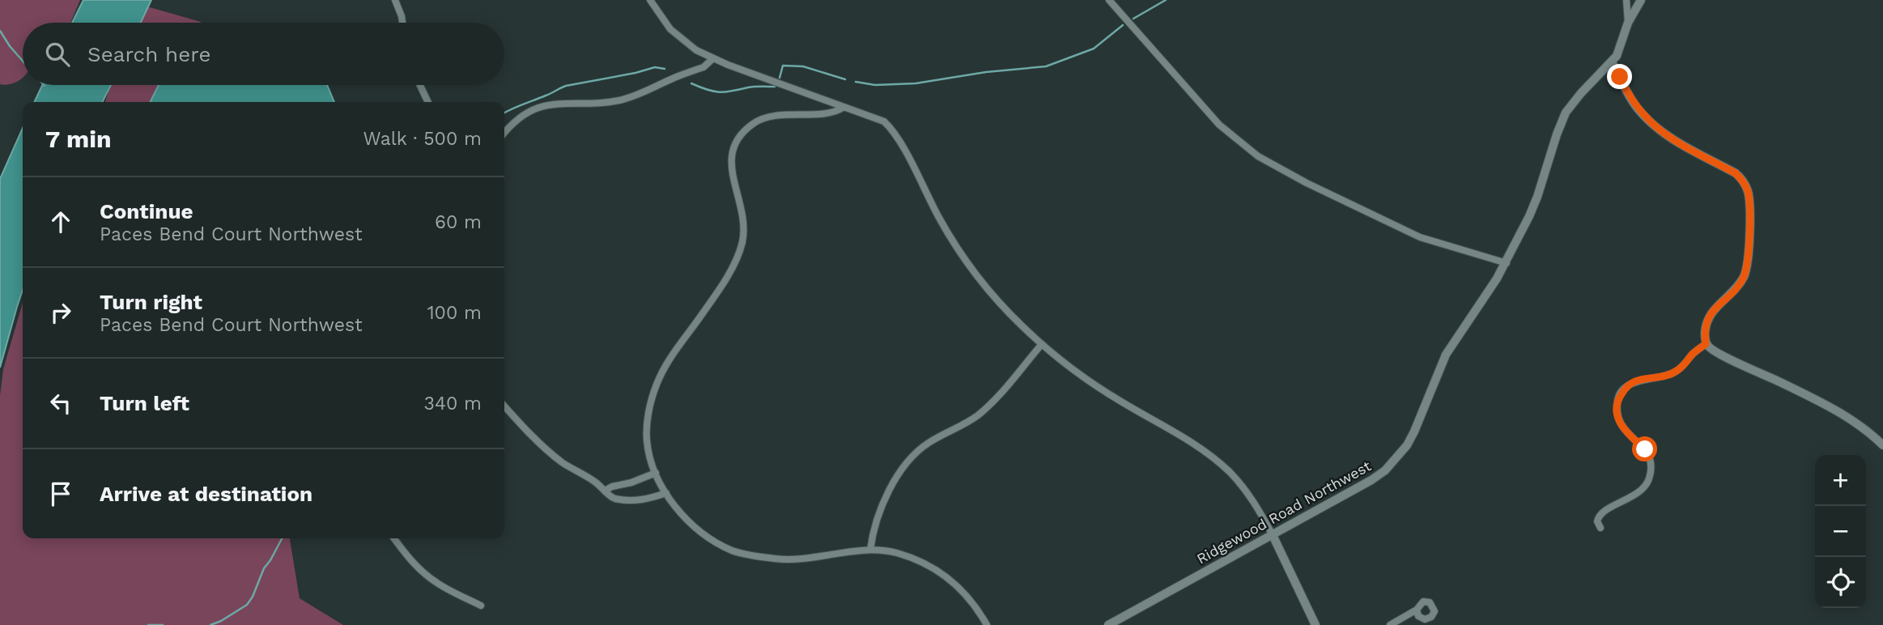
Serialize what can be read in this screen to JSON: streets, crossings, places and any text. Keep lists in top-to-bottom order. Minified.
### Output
{"streets":{"street":["Ridgewood Road Northwest"]},"page":{"search":"Search here","heading":["7 min","Walk · 500 m"],"list":[["Continue","Paces Bend Court Northwest","60 m"],["Turn right","Paces Bend Court Northwest","100 m"],["Turn left","340 m"],"Arrive at destination"],"map_buttons":["+","−"]}}
